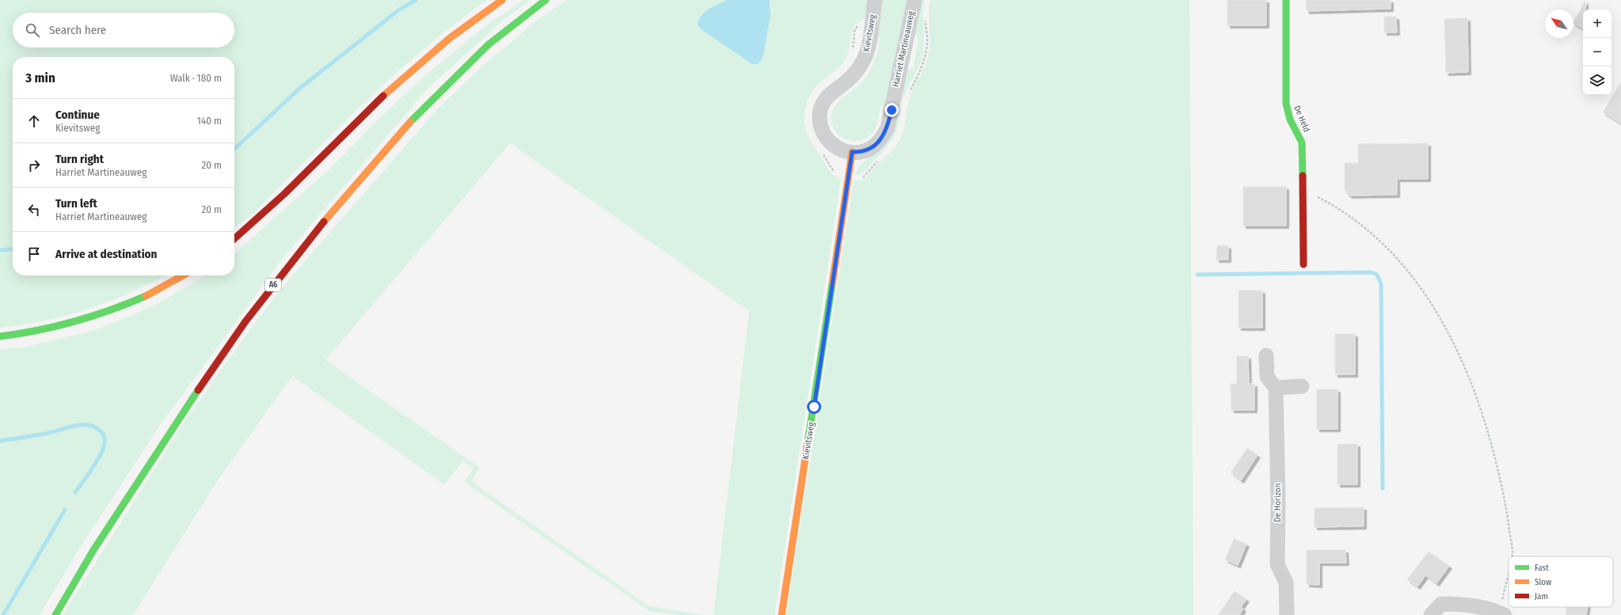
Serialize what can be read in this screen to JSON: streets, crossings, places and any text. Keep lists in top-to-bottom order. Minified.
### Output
{"streets":{"main road":["Kievitsweg","De Held","A6"],"street":["Harriet Martineauweg","De Horizon"]},"crossings":[["Kievitsweg","Harriet Martineauweg"]],"legend":["Fast","Slow","Jam"],"north":"top left","page":{"map_buttons":["+","−"],"search":"Search here","heading":["3 min","Walk · 180 m"],"list":[["Continue","Kievitsweg","140 m"],["Turn right","Harriet Martineauweg","20 m"],["Turn left","Harriet Martineauweg","20 m"],"Arrive at destination"]}}
